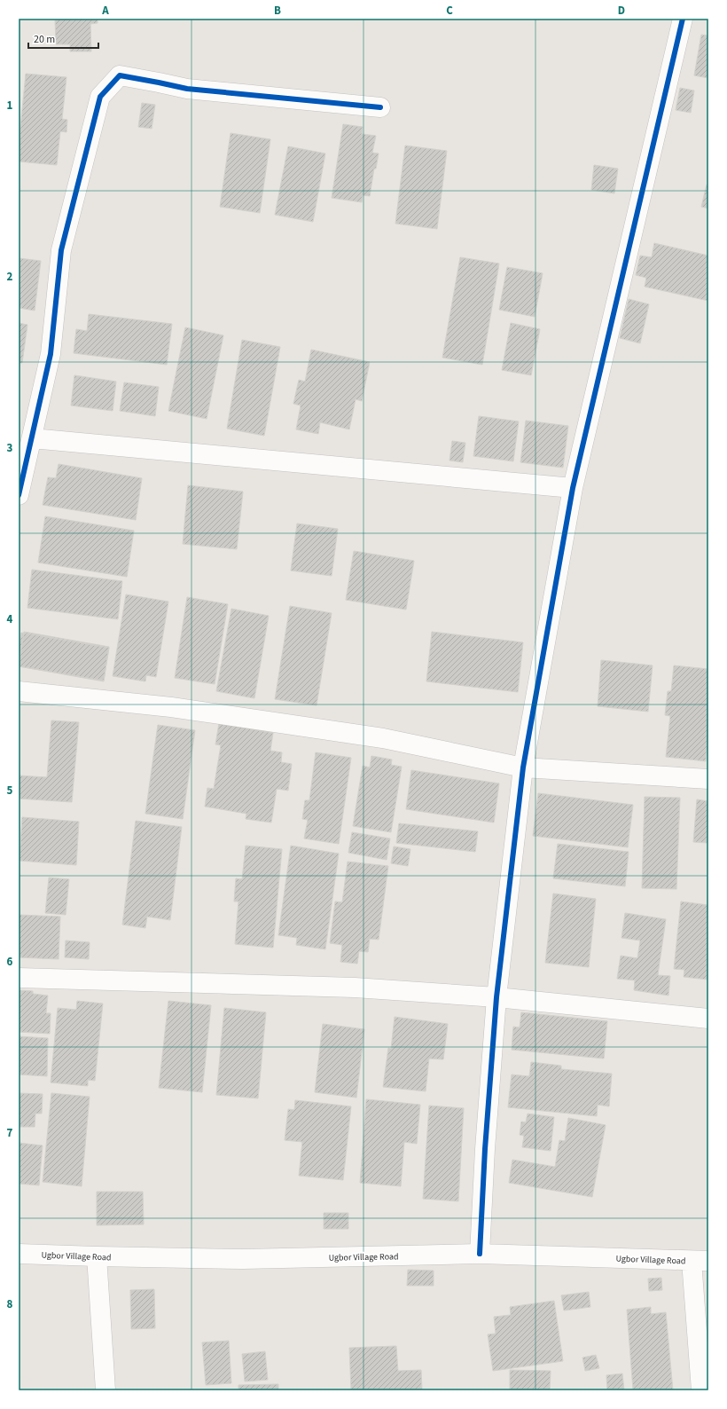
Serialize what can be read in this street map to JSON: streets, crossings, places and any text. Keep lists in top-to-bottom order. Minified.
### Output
{"streets":{"street":["Ugbor Village Road"]},"scale_bar":"20 m","grid":{"columns":["A","B","C","D"],"rows":["1","2","3","4","5","6","7","8"]}}
